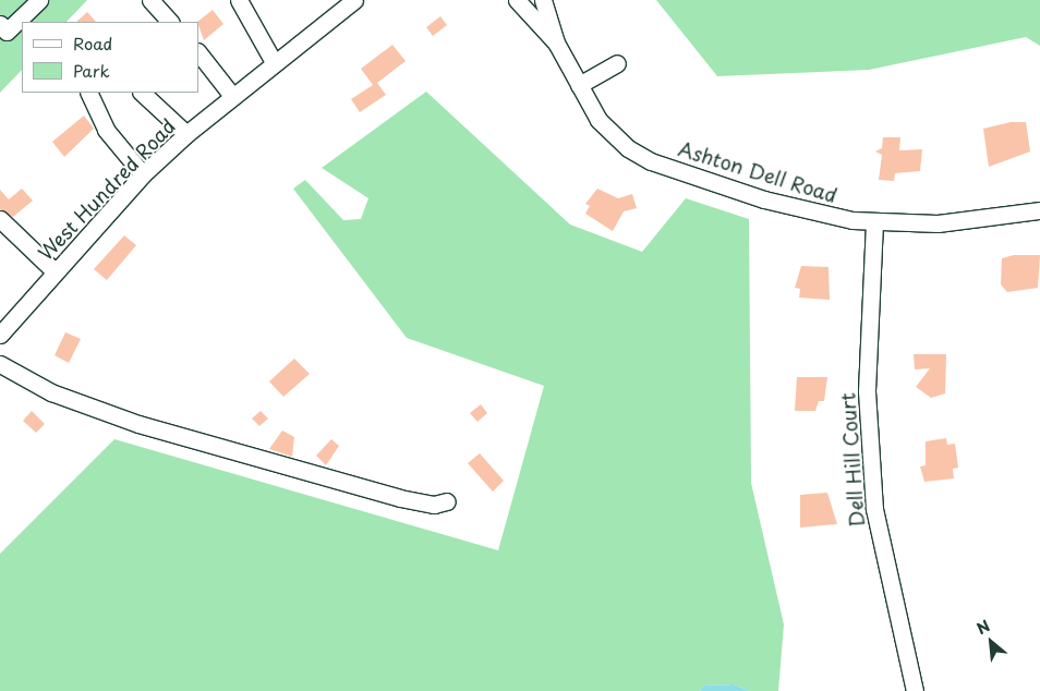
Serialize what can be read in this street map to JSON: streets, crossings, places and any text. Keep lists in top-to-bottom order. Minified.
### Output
{"streets":{"street":["Ashton Dell Road","West Hundred Road","Dell Hill Court"]},"crossings":[["Ashton Dell Road","Dell Hill Court"]],"legend":["Road","Park"],"north":"top left"}
